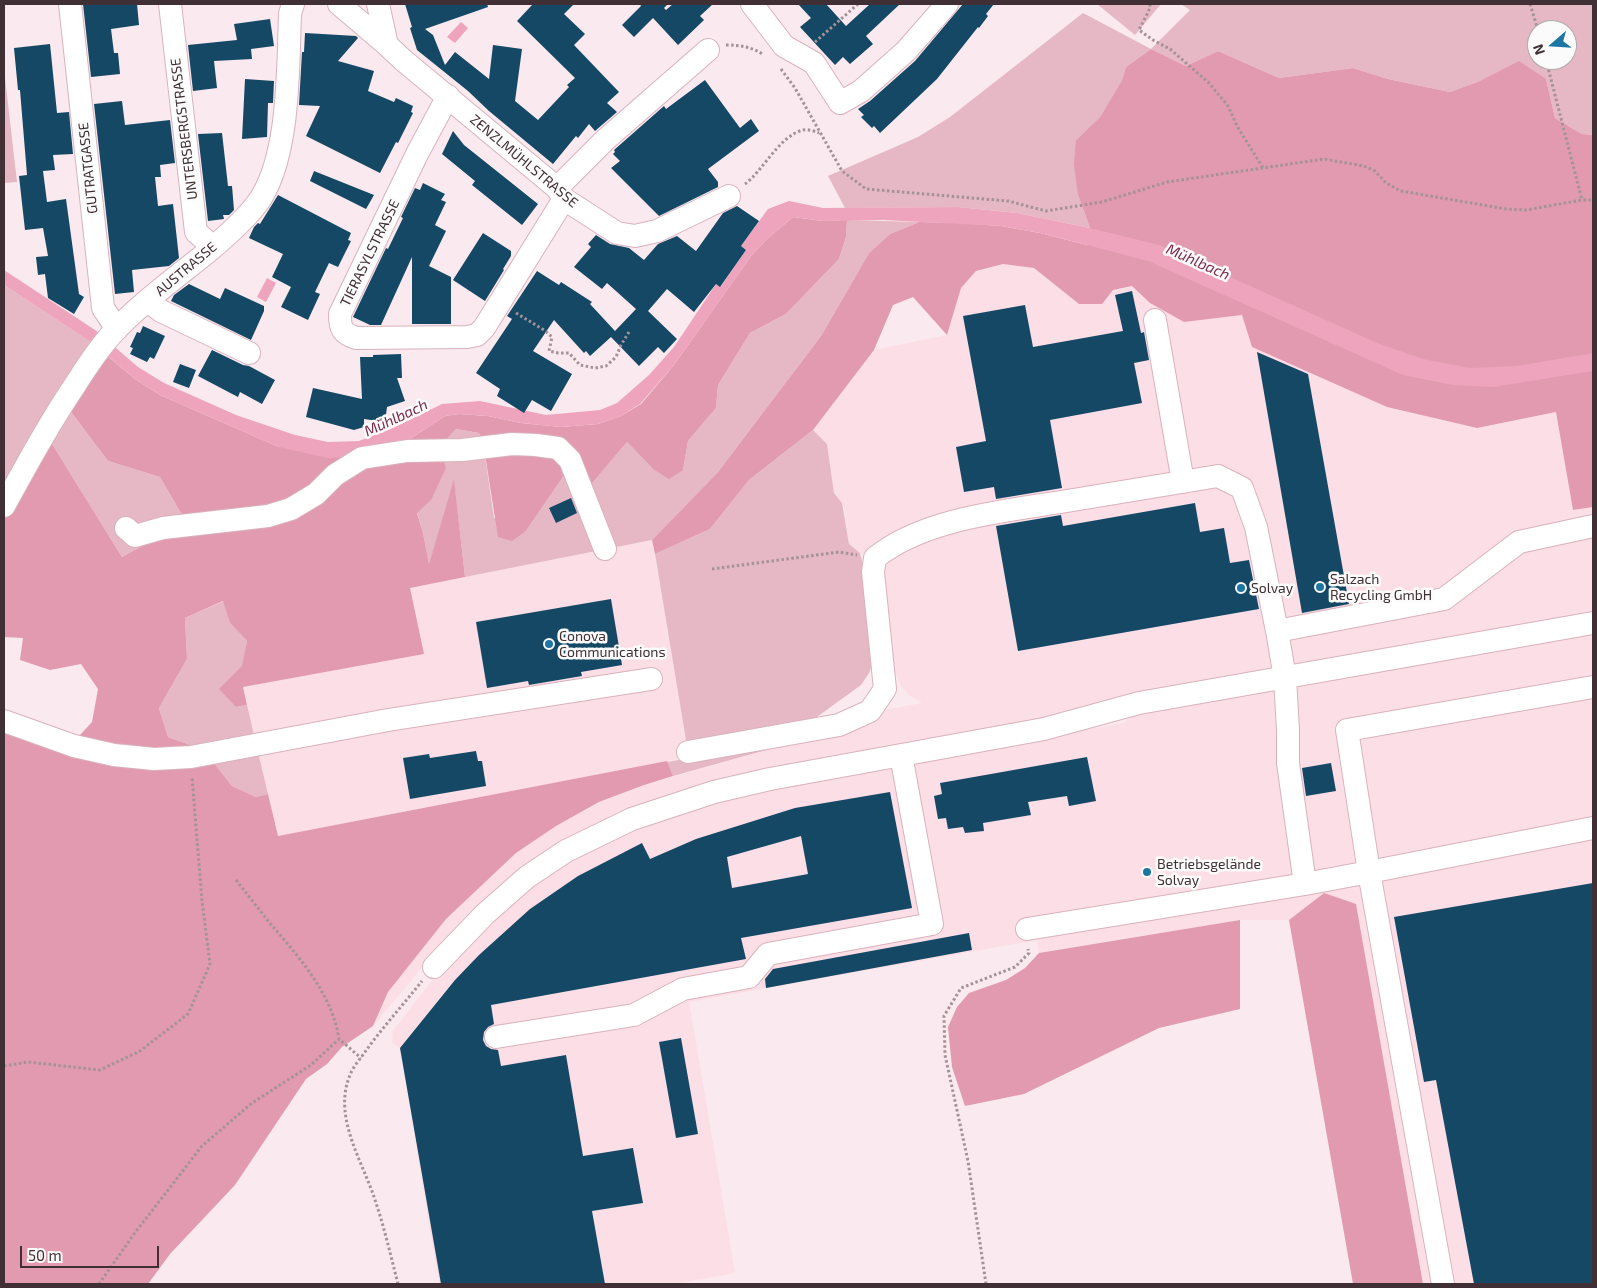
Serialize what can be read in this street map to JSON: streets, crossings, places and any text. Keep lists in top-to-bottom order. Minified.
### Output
{"streets":{"street":["UNTERSBERGSTRASSE","ZENZLMÜHLSTRASSE","GUTRATGASSE","TIERASYLSTRASSE","AUSTRASSE"]},"crossings":[["UNTERSBERGSTRASSE","AUSTRASSE"],["ZENZLMÜHLSTRASSE","TIERASYLSTRASSE"],["GUTRATGASSE","AUSTRASSE"]],"water":["Mühlbach"],"places":["Salzach Recycling GmbH","Solvay","Conova Communications","Betriebsgelände Solvay"],"scale_bar":"50 m","north":"left"}
